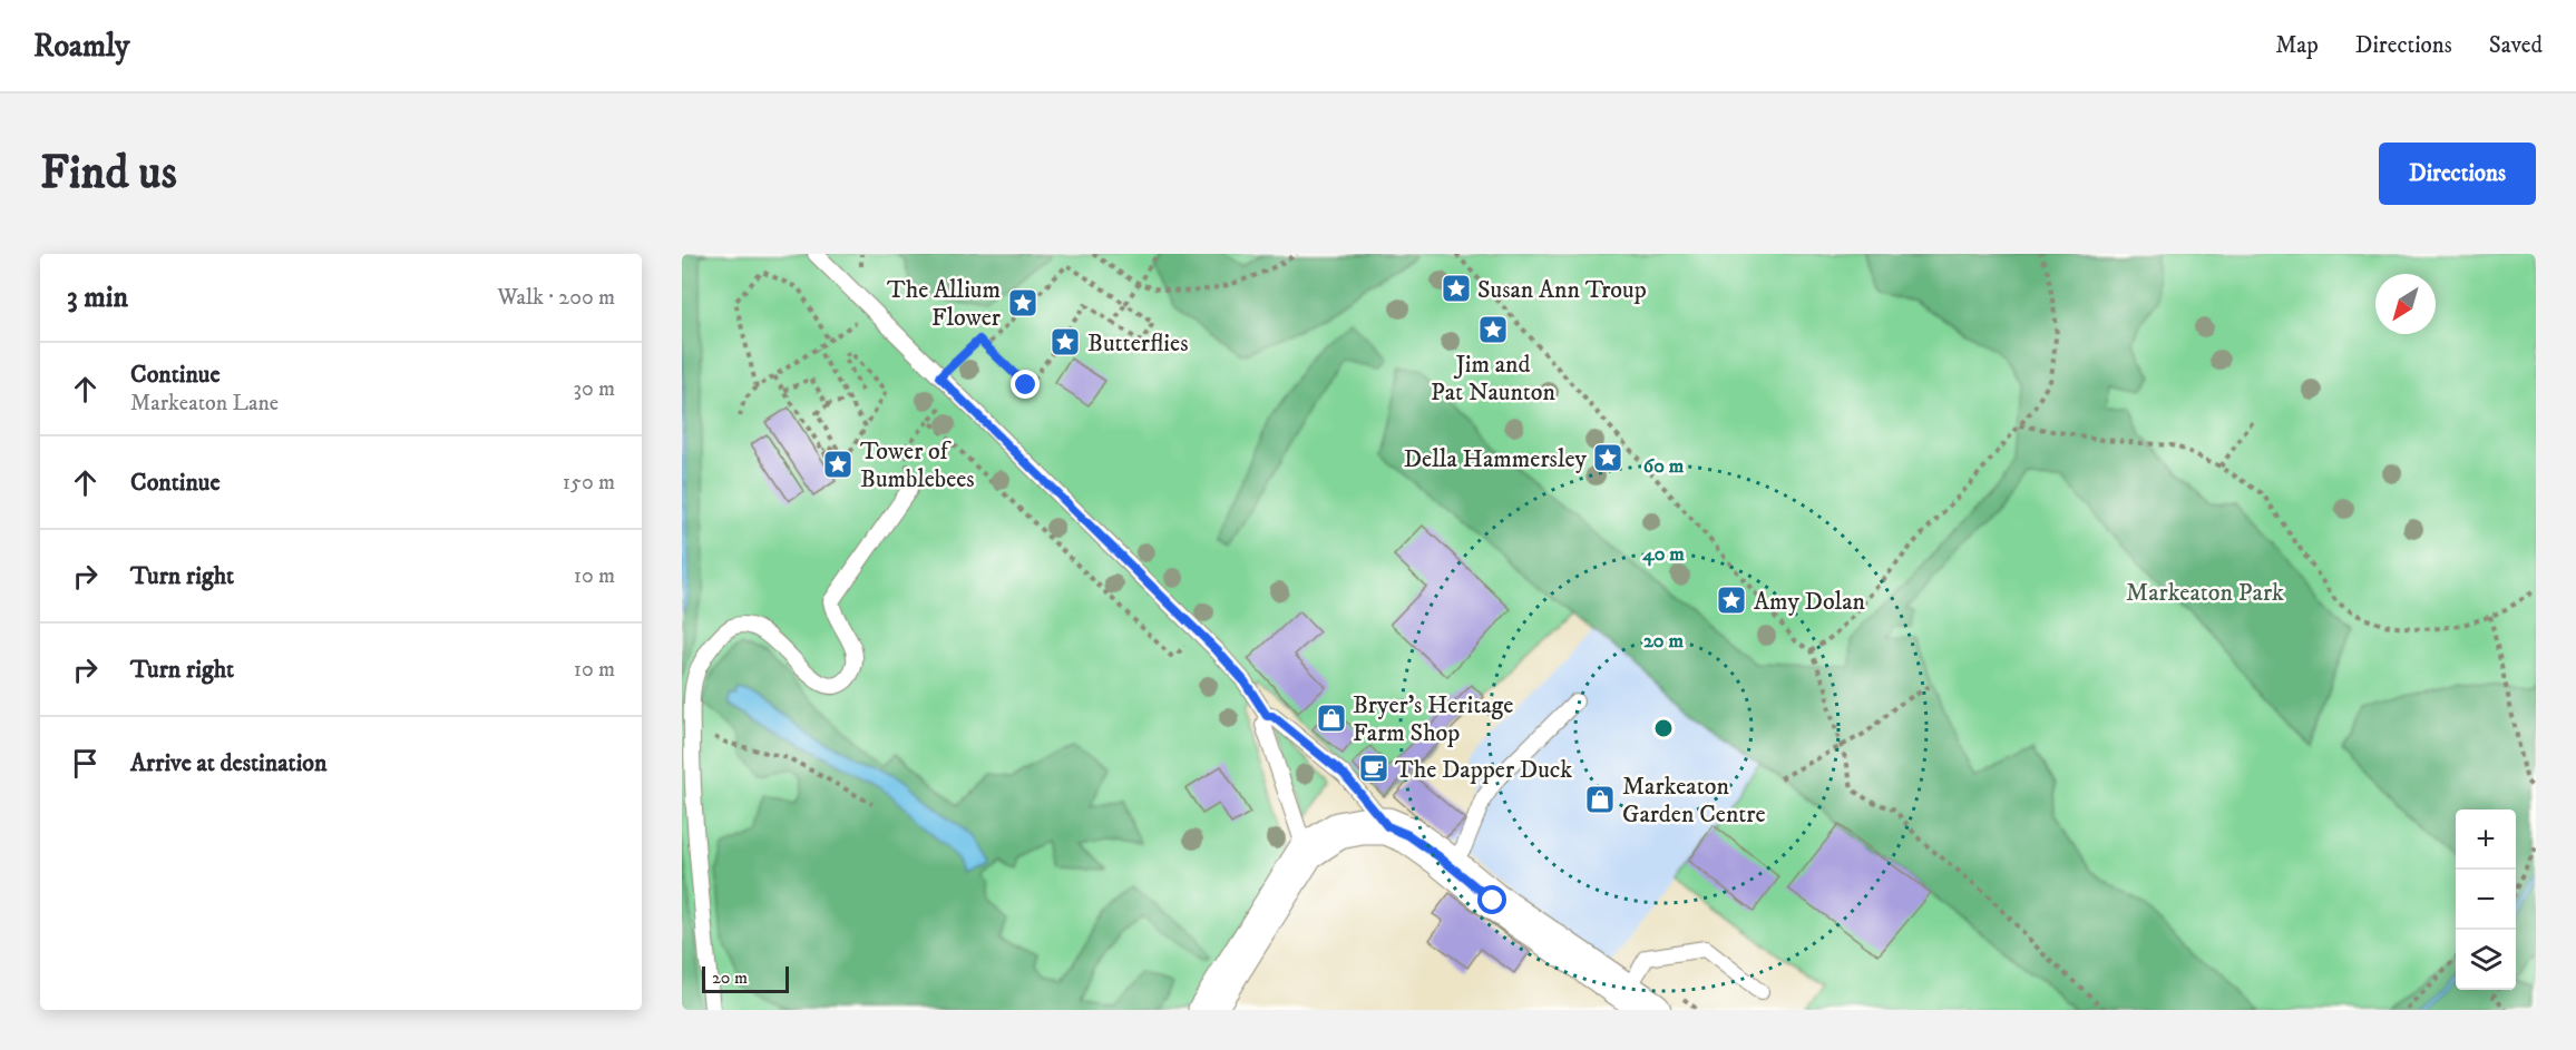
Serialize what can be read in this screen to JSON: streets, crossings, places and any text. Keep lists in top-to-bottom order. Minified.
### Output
{"parks":["Markeaton Park"],"places":{"place":["Susan Ann Troup","The Allium Flower","Jim and Pat Naunton","Butterflies","Della Hammersley","Tower of Bumblebees","Amy Dolan"],"shop":["Bryer's Heritage Farm Shop","Markeaton Garden Centre"],"cafe":["The Dapper Duck"]},"scale_bar":"20 m","north":"bottom left","page":{"header":"Roamly","nav":["Map","Directions","Saved"],"buttons":"Directions","title":"Find us","heading":["3 min","Walk · 200 m"],"list":[["Continue","Markeaton Lane","30 m"],["Continue","150 m"],["Turn right","10 m"],["Turn right","10 m"],"Arrive at destination"],"map_buttons":["+","−"],"scale":"20 m"},"rings":["60 m","40 m","20 m"]}
